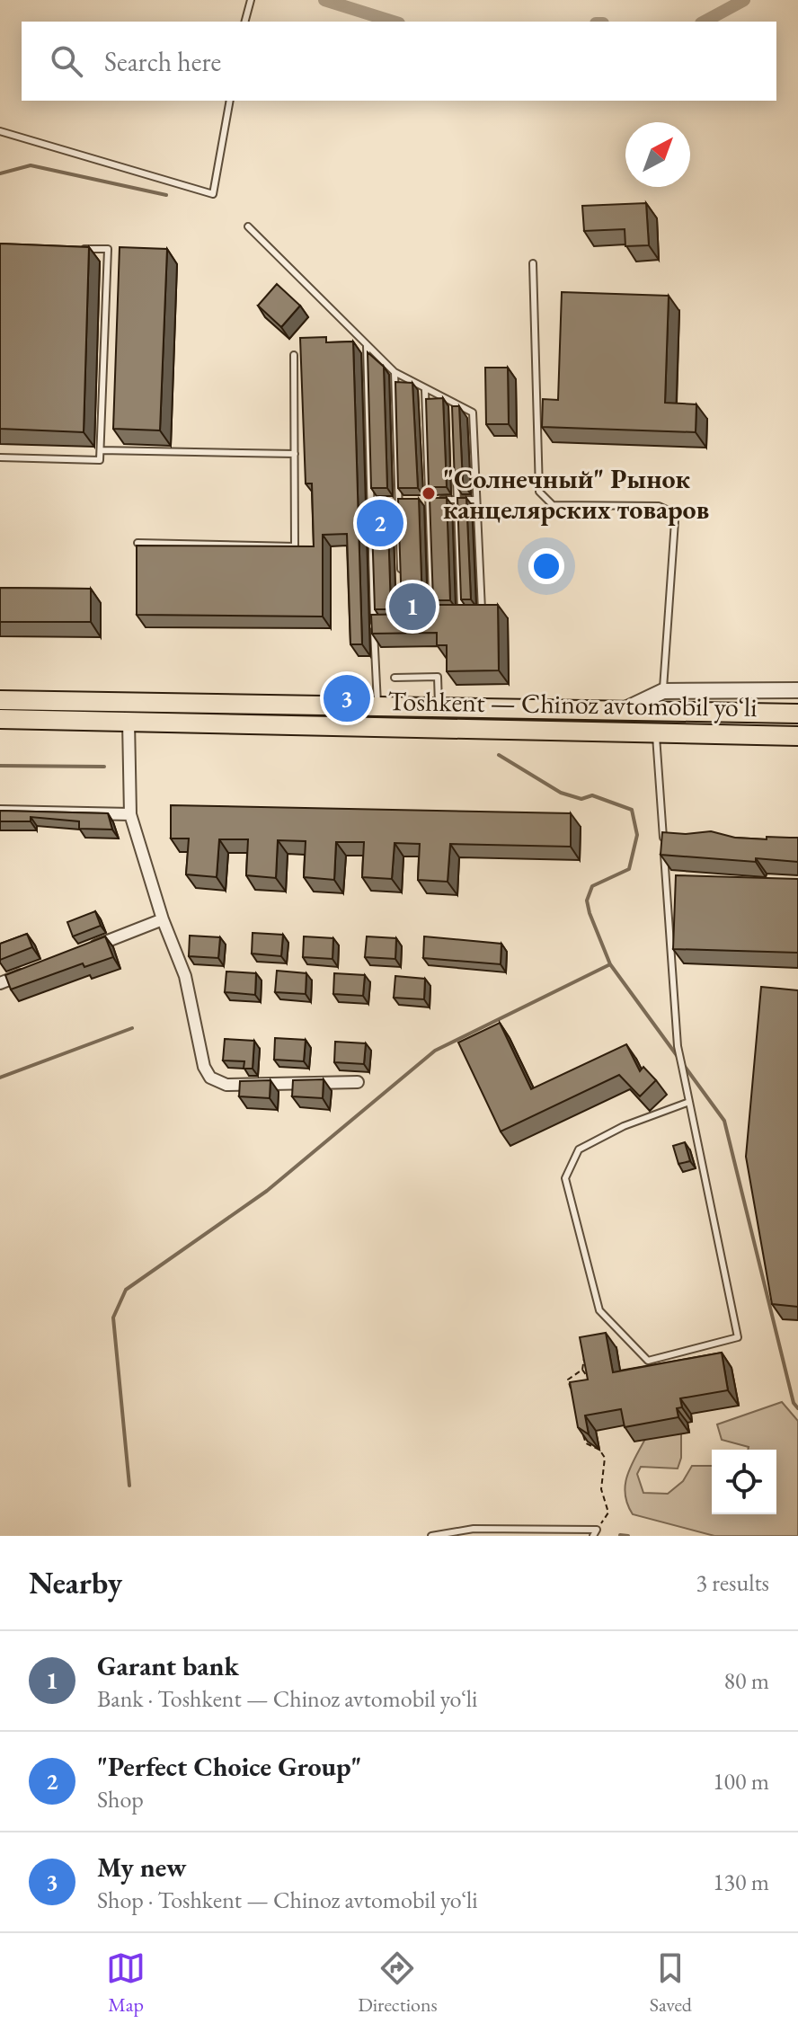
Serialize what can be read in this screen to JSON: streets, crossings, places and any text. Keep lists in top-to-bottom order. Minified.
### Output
{"streets":{"highway":["Toshkent — Chinoz avtomobil yoʻli"]},"places":["\"Солнечный\" Рынок канцелярских товаров"],"north":"top right","page":{"search":"Search here","pins":["2","1","3"],"heading":["Nearby","3 results"],"list":[{"mark":"1","name":"Garant bank","note":"Bank · Toshkent — Chinoz avtomobil yoʻli","value":"80 m"},{"mark":"2","name":"\"Perfect Choice Group\"","note":"Shop","value":"100 m"},{"mark":"3","name":"My new","note":"Shop · Toshkent — Chinoz avtomobil yoʻli","value":"130 m"}],"nav":["Map","Directions","Saved"]}}
